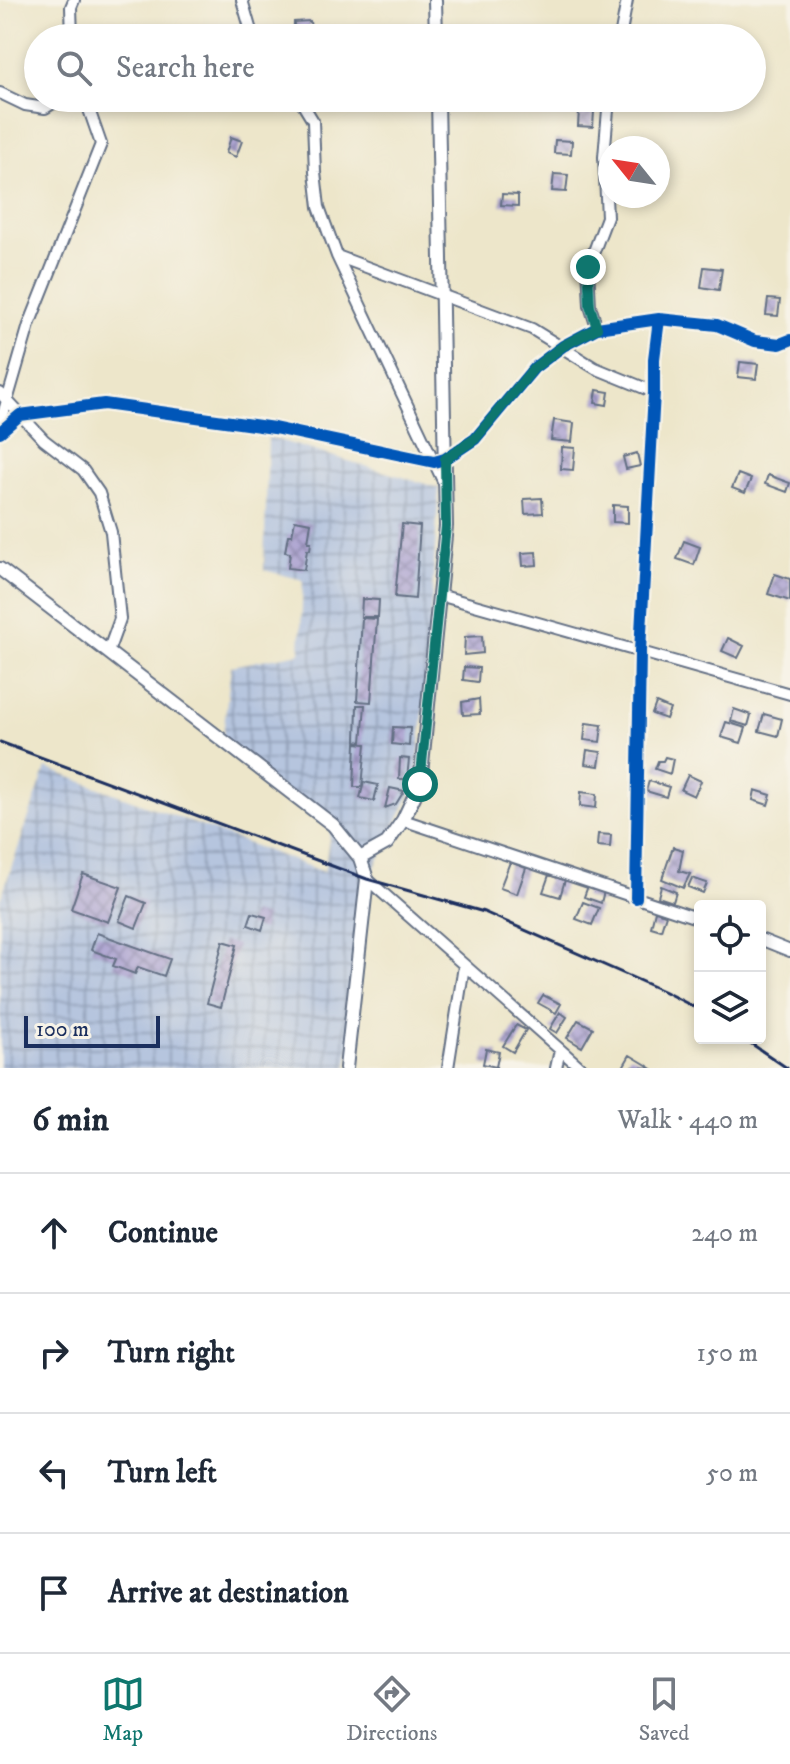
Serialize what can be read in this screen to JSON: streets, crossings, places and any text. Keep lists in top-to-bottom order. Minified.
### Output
{"scale_bar":"100 m","north":"top left","page":{"search":"Search here","scale":"100 m","heading":["6 min","Walk · 440 m"],"list":[["Continue","240 m"],["Turn right","150 m"],["Turn left","50 m"],"Arrive at destination"],"nav":["Map","Directions","Saved"]}}
